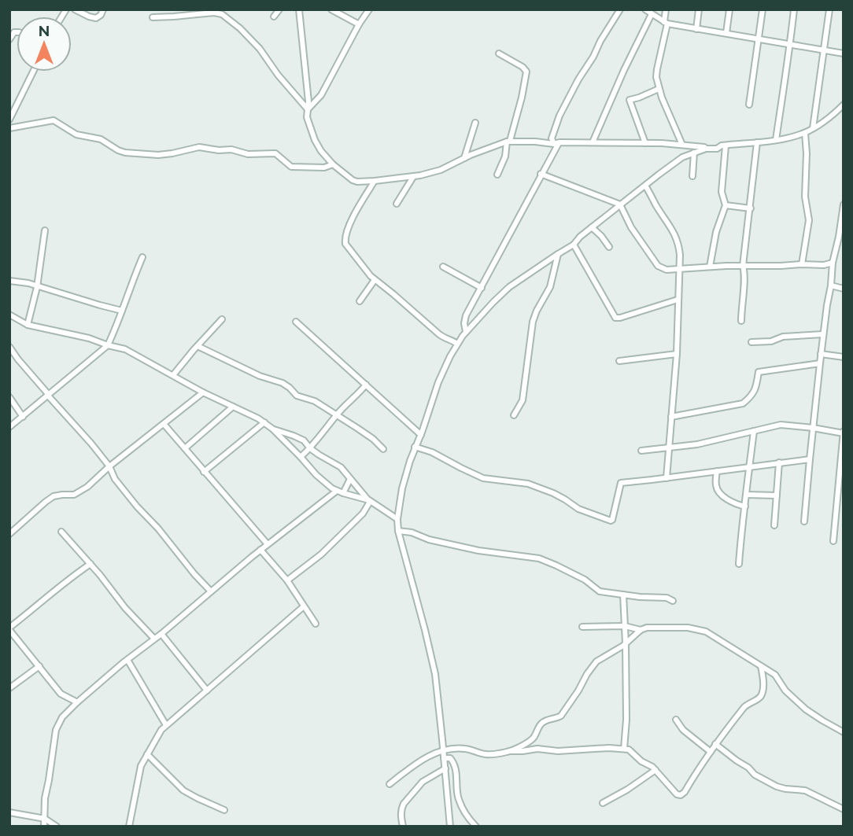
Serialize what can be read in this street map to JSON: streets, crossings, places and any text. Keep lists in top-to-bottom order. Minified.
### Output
{"north":"top"}
